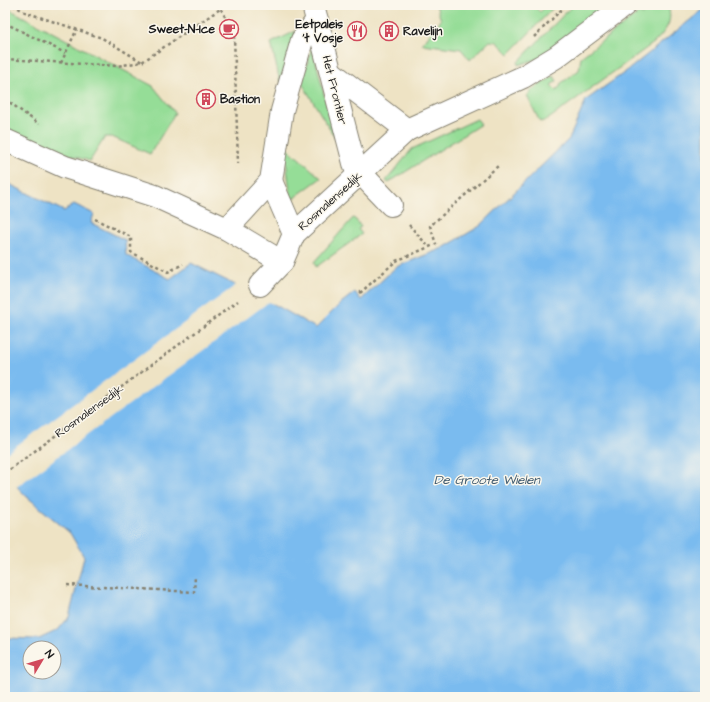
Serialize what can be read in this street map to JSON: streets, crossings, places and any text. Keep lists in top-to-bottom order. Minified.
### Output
{"streets":{"street":["Het Frontier","Rosmalensedijk"]},"crossings":[["Het Frontier","Rosmalensedijk"]],"water":["De Groote Wielen"],"places":{"cafe":["Sweet-N-Ice"],"restaurant":["Eetpaleis 't Vosje"],"building":["Ravelijn","Bastion"]},"north":"top right"}
